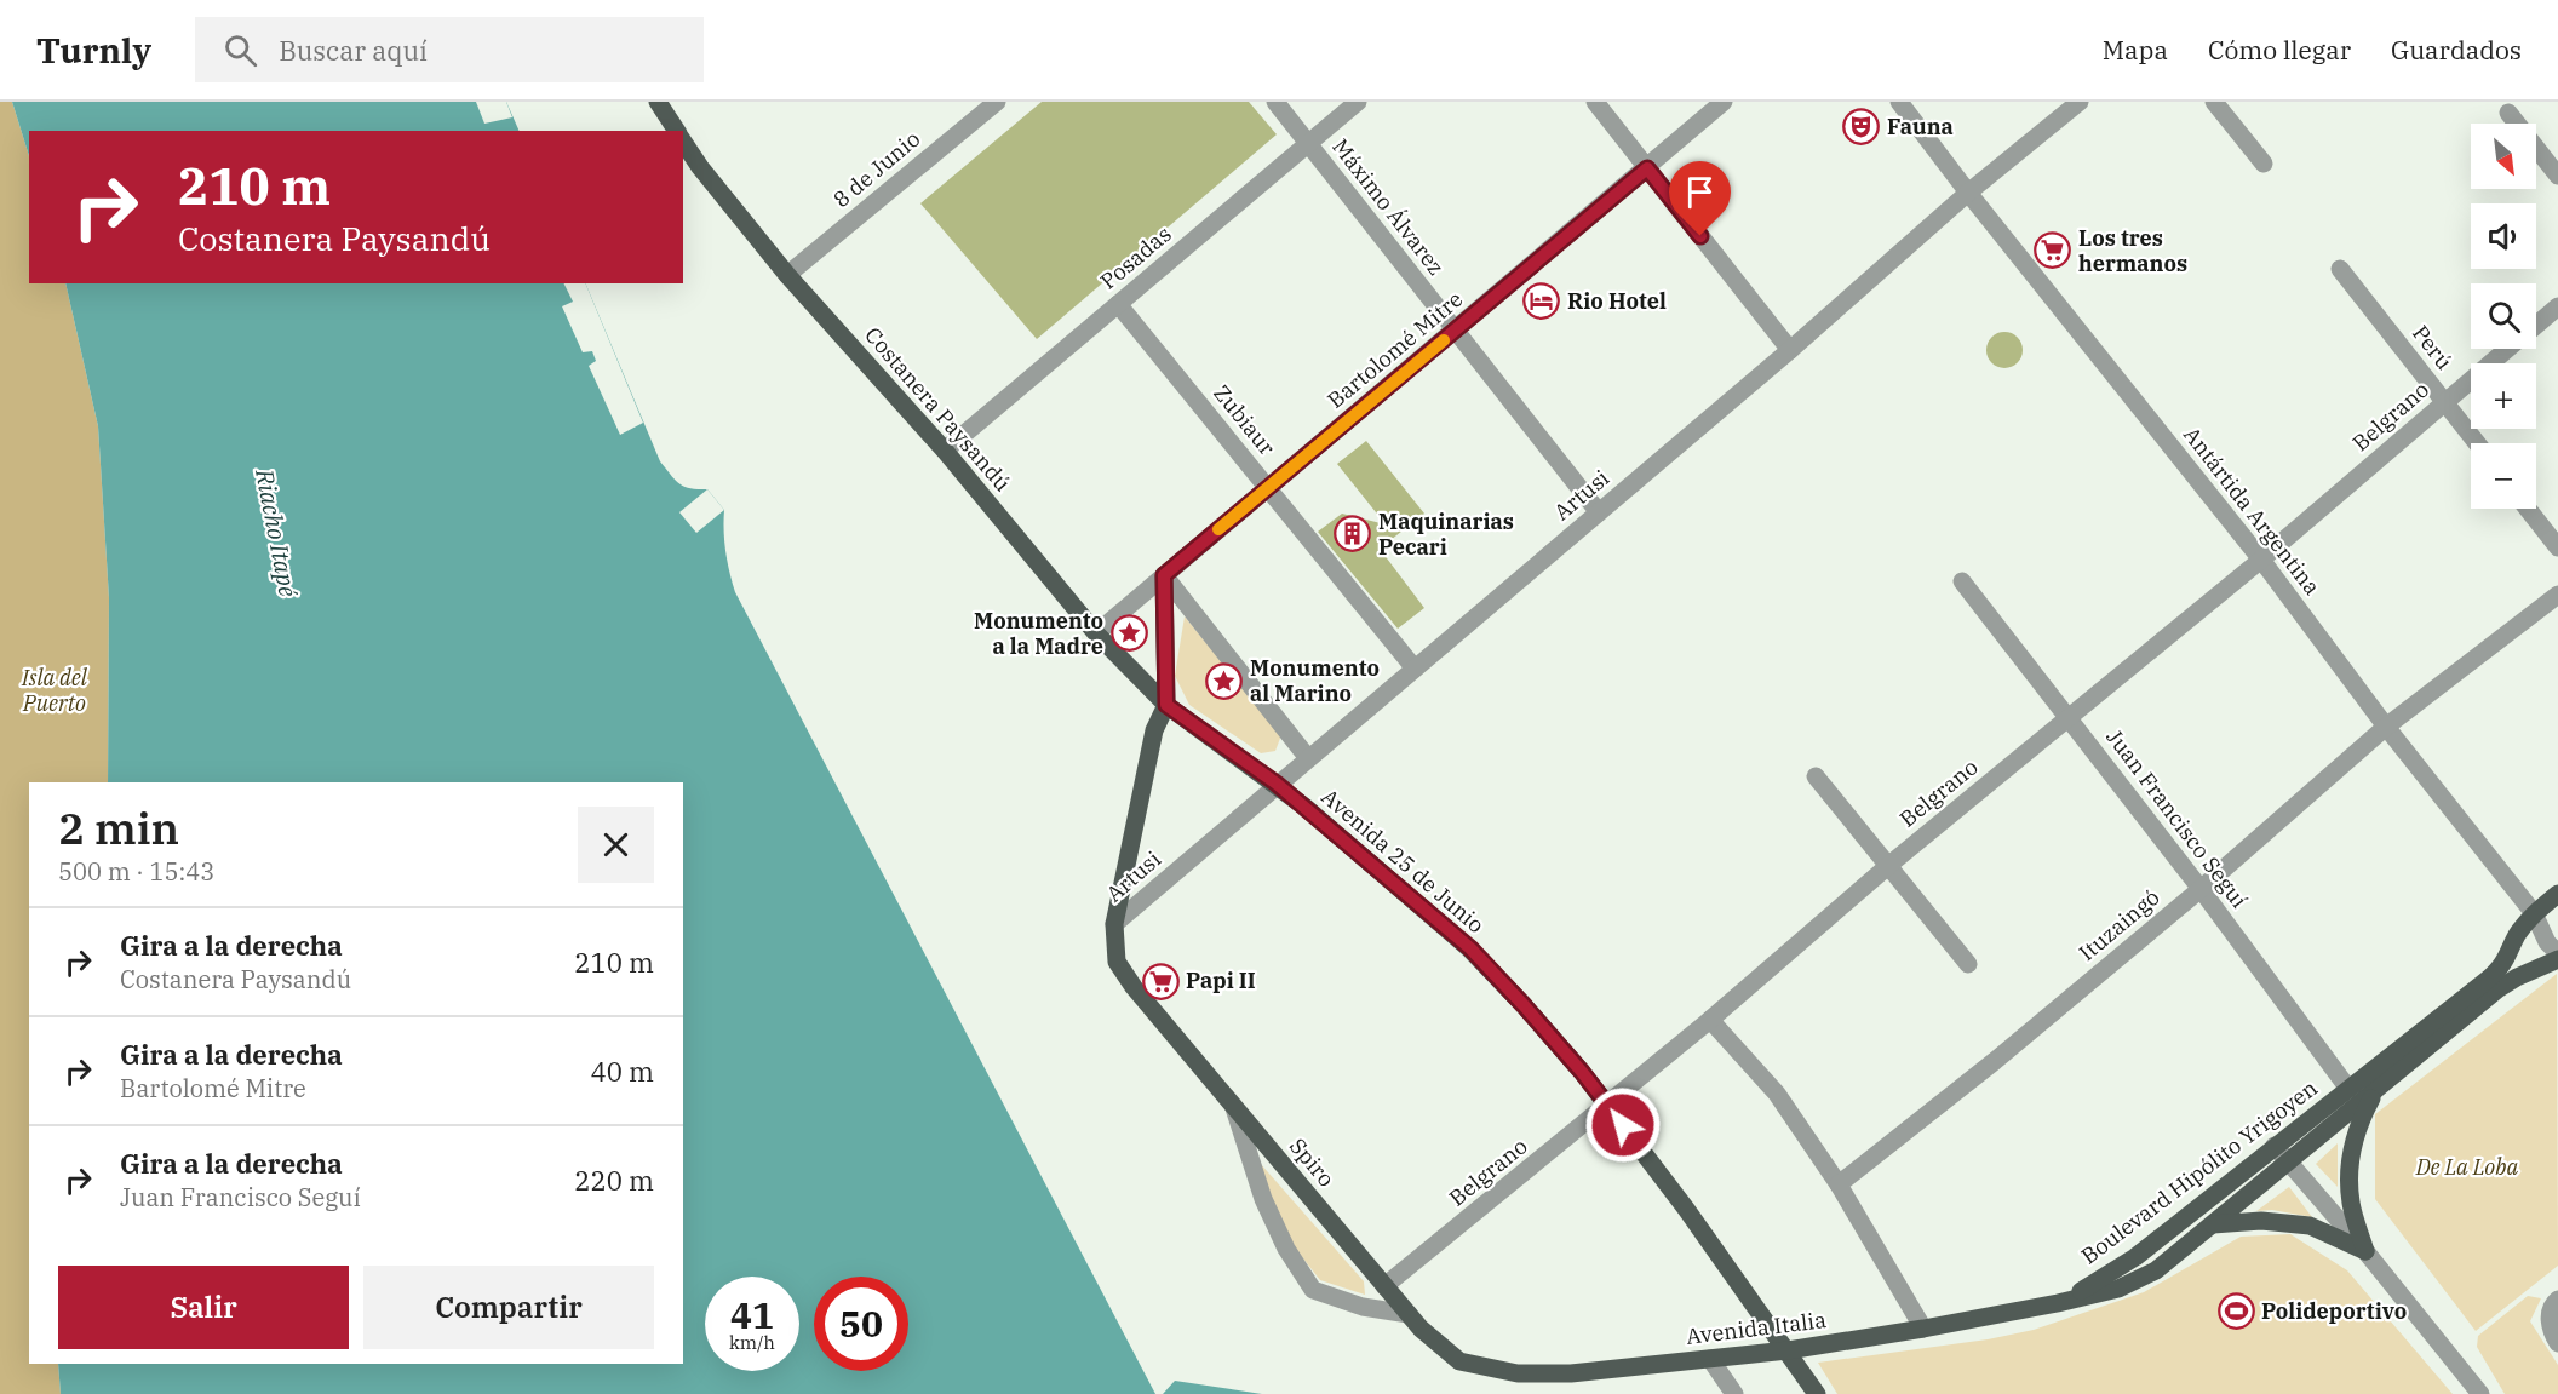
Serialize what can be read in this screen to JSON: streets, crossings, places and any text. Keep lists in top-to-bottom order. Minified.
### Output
{"streets":{"main road":["Costanera Paysandú","Avenida 25 de Junio","Spiro","Boulevard Hipólito Yrigoyen","Avenida Italia"],"street":["8 de Junio","Máximo Álvarez","Posadas","Perú","Bartolomé Mitre","Belgrano","Zubiaur","Artusi","Antártida Argentina","Juan Francisco Seguí","Ituzaingó"]},"crossings":[["8 de Junio","Costanera Paysandú"],["Máximo Álvarez","Posadas"],["Máximo Álvarez","Bartolomé Mitre"],["Máximo Álvarez","Artusi"],["Posadas","Costanera Paysandú"],["Posadas","Zubiaur"],["Perú","Belgrano"],["Bartolomé Mitre","Costanera Paysandú"],["Bartolomé Mitre","Zubiaur"],["Costanera Paysandú","Avenida 25 de Junio"],["Belgrano","Antártida Argentina"],["Belgrano","Juan Francisco Seguí"],["Belgrano","Avenida 25 de Junio"],["Belgrano","Spiro"],["Zubiaur","Artusi"],["Artusi","Antártida Argentina"],["Artusi","Avenida 25 de Junio"],["Artusi","Spiro"],["Antártida Argentina","Ituzaingó"],["Antártida Argentina","Boulevard Hipólito Yrigoyen"],["Juan Francisco Seguí","Ituzaingó"],["Juan Francisco Seguí","Boulevard Hipólito Yrigoyen"],["Avenida 25 de Junio","Avenida Italia"],["Spiro","Avenida Italia"],["Boulevard Hipólito Yrigoyen","Avenida Italia"]],"water":["Riacho Itapé"],"parks":["Isla del Puerto","De La Loba"],"places":{"theatre":["Fauna"],"supermarket":["Los tres hermanos","Papi II"],"hotel":["Rio Hotel"],"building":["Maquinarias Pecari"],"place":["Monumento a la Madre","Monumento al Marino"],"sports":["Polideportivo"]},"north":"bottom right","page":{"header":"Turnly","search":"Buscar aquí","nav":["Mapa","Cómo llegar","Guardados"],"map_buttons":["+","−"],"turn":["210 m","Costanera Paysandú"],"heading":["2 min","500 m · 15:43"],"list":[{"name":"Gira a la derecha","note":"Costanera Paysandú","value":"210 m"},{"name":"Gira a la derecha","note":"Bartolomé Mitre","value":"40 m"},{"name":"Gira a la derecha","note":"Juan Francisco Seguí","value":"220 m"}],"buttons":["Salir","Compartir"],"speed":"41 km/h","limit":"50"}}
